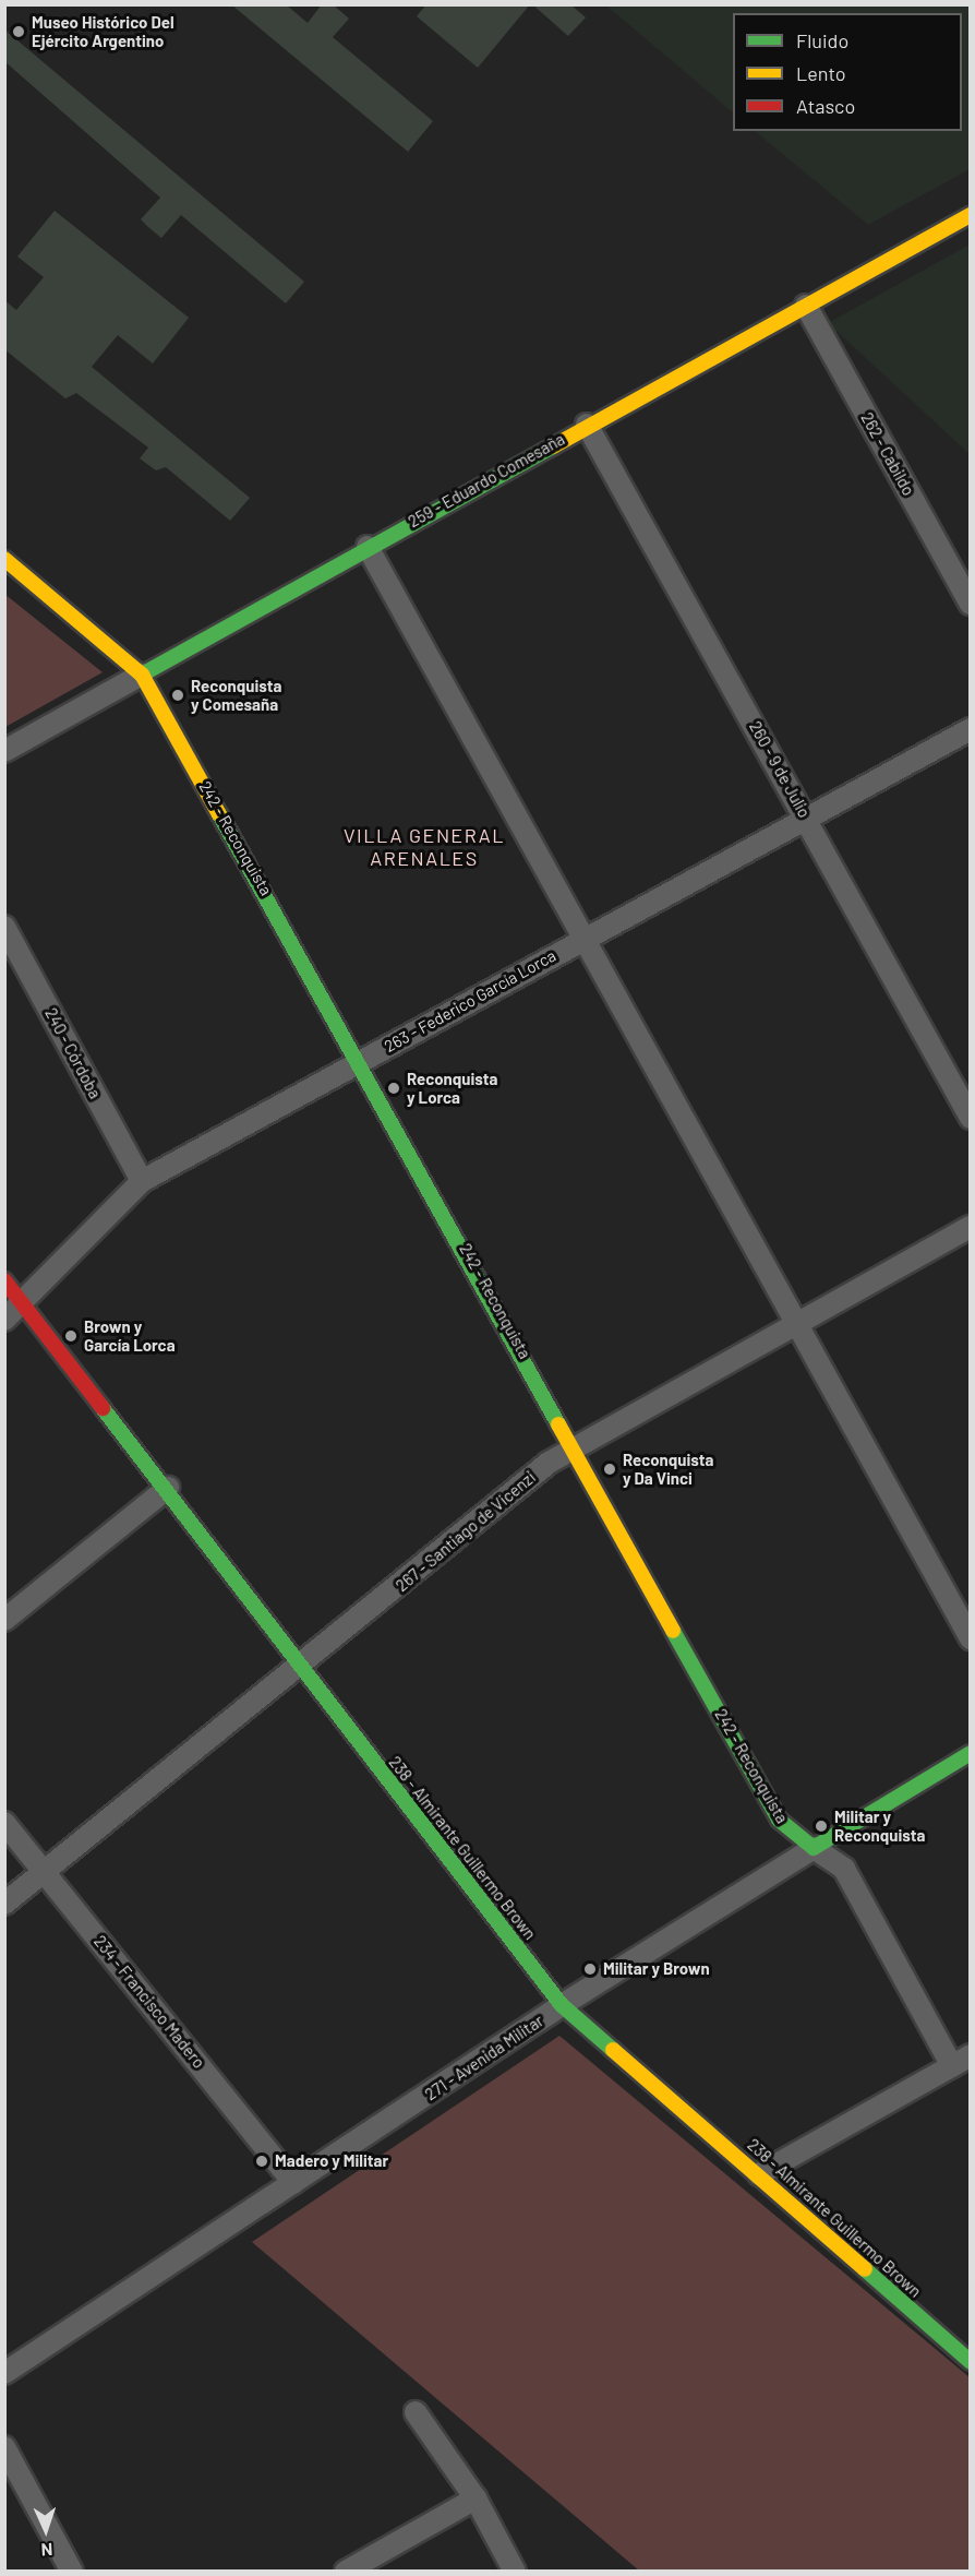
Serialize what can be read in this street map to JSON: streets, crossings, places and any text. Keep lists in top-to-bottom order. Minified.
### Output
{"streets":{"street":["262 - Cabildo","259 - Eduardo Comesaña","260 - 9 de Julio","242 - Reconquista","263 - Federico García Lorca","240 - Córdoba","267 - Santiago de Vicenzi","238 - Almirante Guillermo Brown","234 - Francisco Madero","271 - Avenida Militar"]},"crossings":[["262 - Cabildo","259 - Eduardo Comesaña"],["259 - Eduardo Comesaña","260 - 9 de Julio"],["259 - Eduardo Comesaña","242 - Reconquista"],["260 - 9 de Julio","263 - Federico García Lorca"],["242 - Reconquista","263 - Federico García Lorca"],["242 - Reconquista","267 - Santiago de Vicenzi"],["242 - Reconquista","271 - Avenida Militar"],["263 - Federico García Lorca","240 - Córdoba"],["263 - Federico García Lorca","238 - Almirante Guillermo Brown"],["267 - Santiago de Vicenzi","238 - Almirante Guillermo Brown"],["267 - Santiago de Vicenzi","234 - Francisco Madero"],["238 - Almirante Guillermo Brown","271 - Avenida Militar"],["234 - Francisco Madero","271 - Avenida Militar"]],"districts":["VILLA GENERAL ARENALES"],"places":["Museo Histórico Del Ejército Argentino","Reconquista y Comesaña","Reconquista y Lorca","Brown y García Lorca","Reconquista y Da Vinci","Militar y Reconquista","Militar y Brown","Madero y Militar"],"legend":["Fluido","Lento","Atasco"],"north":"bottom"}
